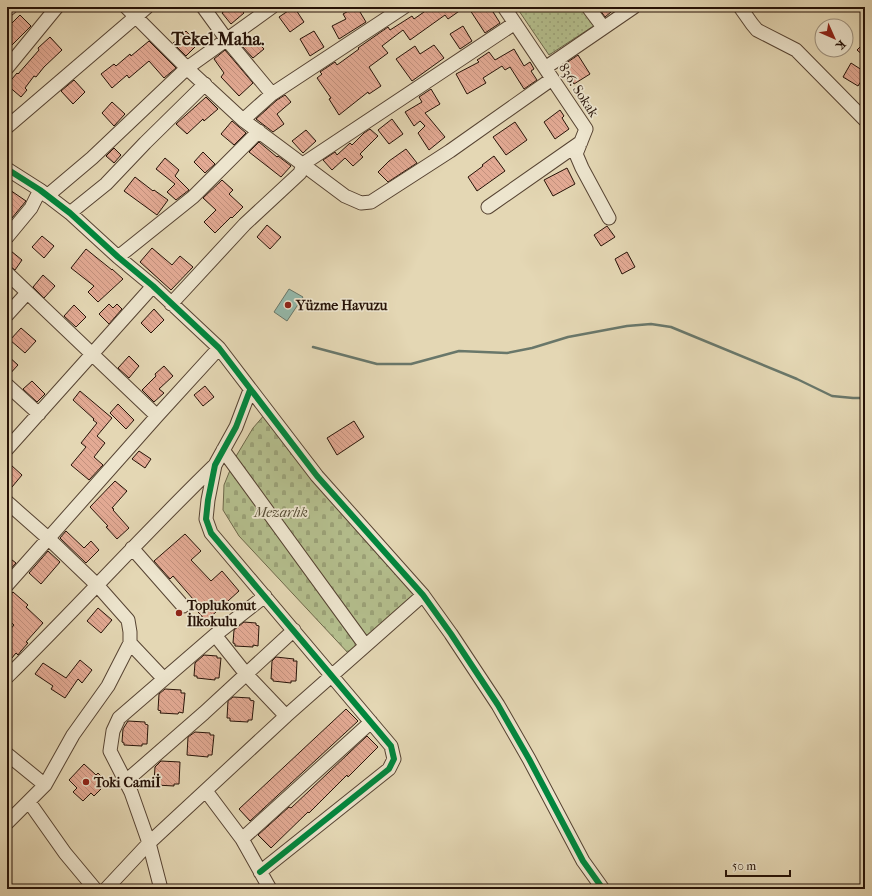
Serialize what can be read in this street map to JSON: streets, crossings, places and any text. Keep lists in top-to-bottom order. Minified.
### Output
{"streets":{"street":["836. Sokak"]},"districts":["Tekel Maha."],"parks":["Mezarlık"],"places":["Yüzme Havuzu","Toplukonut İlkokulu","Toki Camiİ"],"scale_bar":"50 m","north":"bottom right"}
